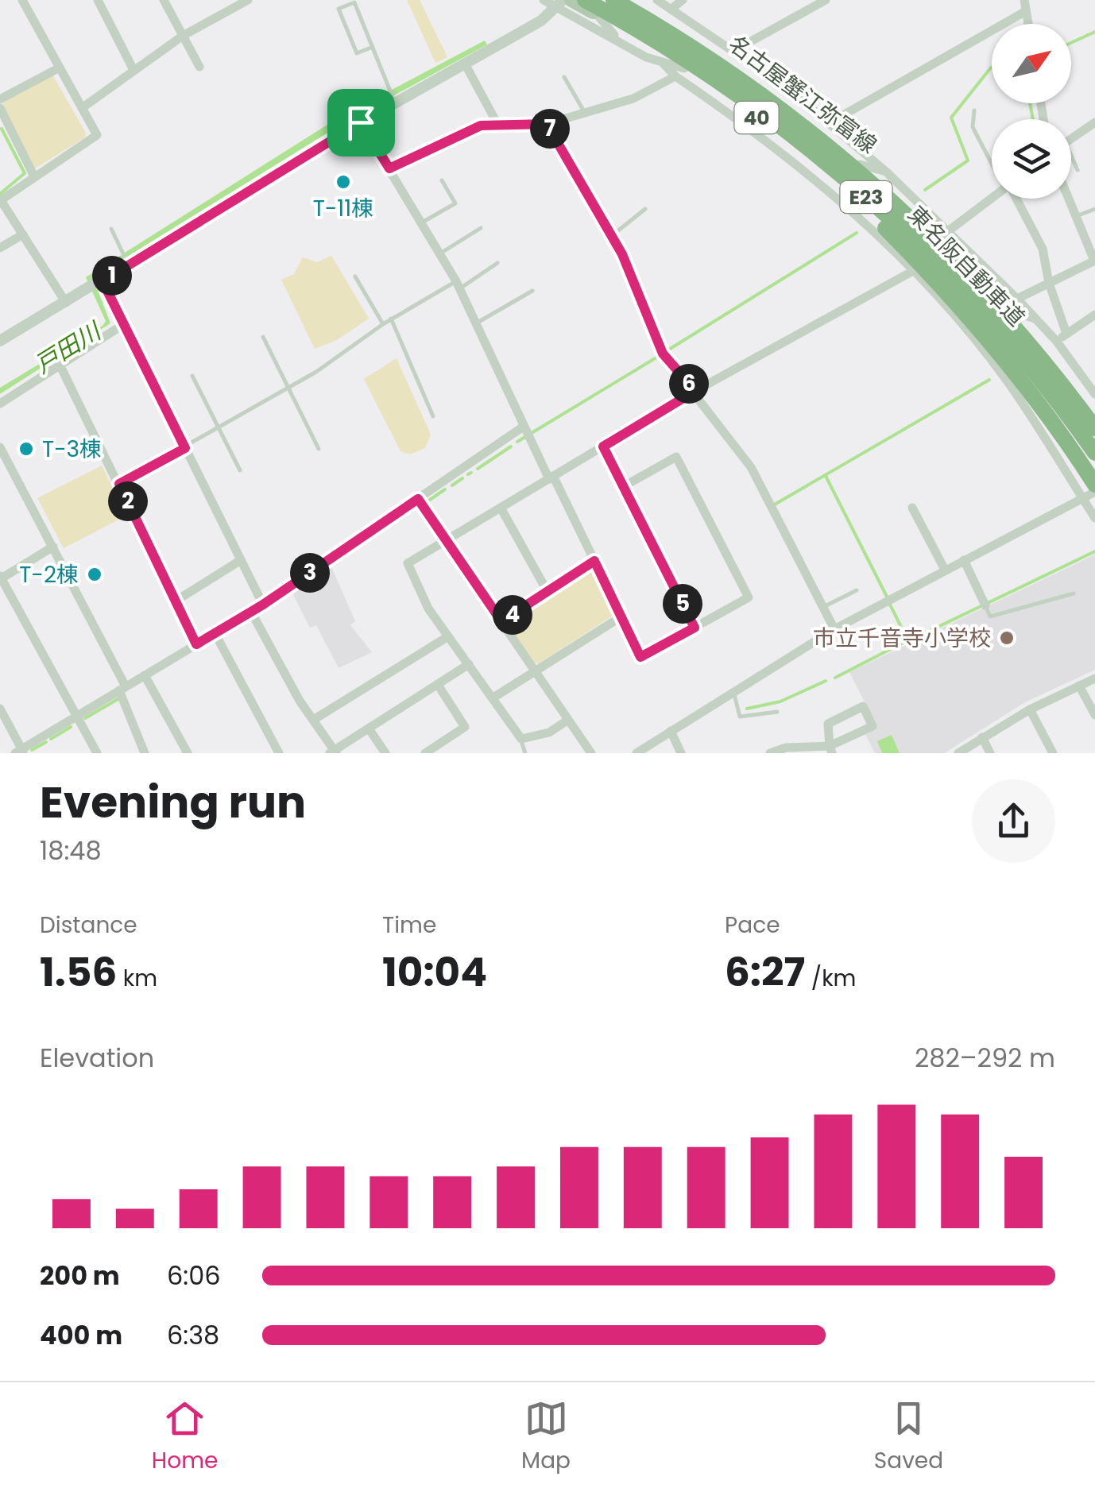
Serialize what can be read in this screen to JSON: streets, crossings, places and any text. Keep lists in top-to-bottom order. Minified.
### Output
{"streets":{"highway":["E23","東名阪自動車道"],"main road":["名古屋蟹江弥富線","40"]},"water":["戸田川"],"places":["T-11棟","T-3棟","T-2棟","市立千音寺小学校"],"north":"top right","page":{"pins":["7","1","6","2","3","5","4"],"heading":["Evening run","18:48"],"stats":[["Distance","1.56 km"],["Time","10:04"],["Pace","6:27 /km"]],"chart":["Elevation","282–292 m"],"list":[{"name":"200 m","note":"6:06"},{"name":"400 m","note":"6:38"}],"tabs":["Home","Map","Saved"]}}
